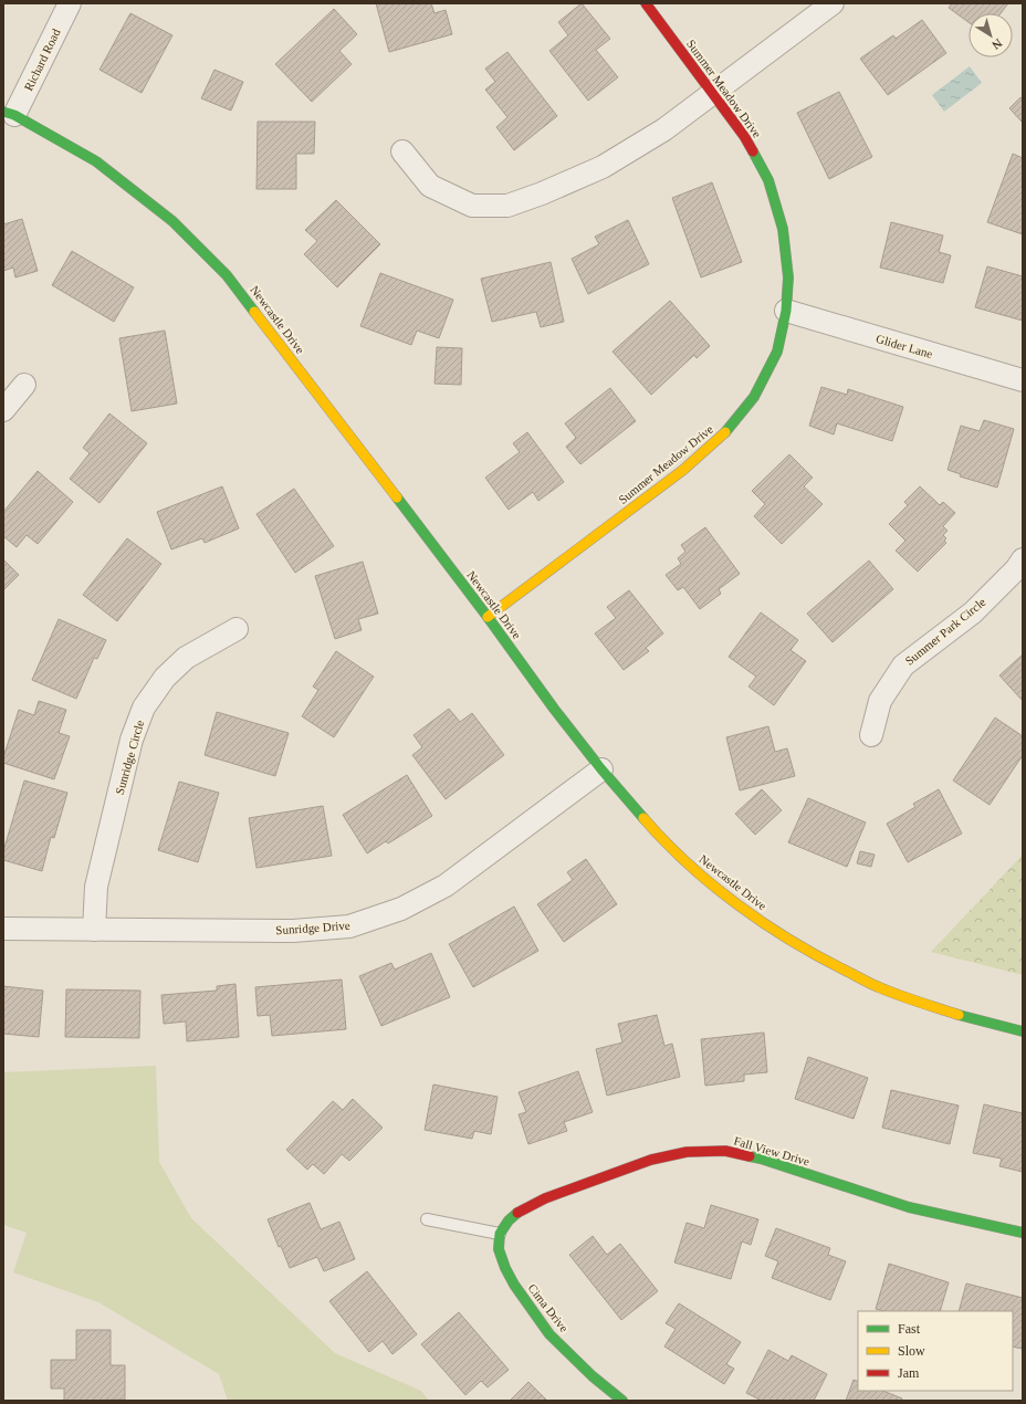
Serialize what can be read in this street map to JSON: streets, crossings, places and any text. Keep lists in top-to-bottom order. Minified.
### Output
{"streets":{"street":["Richard Road","Summer Meadow Drive","Newcastle Drive","Glider Lane","Summer Park Circle","Sunridge Circle","Sunridge Drive","Fall View Drive","Cima Drive"]},"crossings":[["Richard Road","Newcastle Drive"],["Summer Meadow Drive","Newcastle Drive"],["Summer Meadow Drive","Glider Lane"],["Newcastle Drive","Sunridge Drive"],["Sunridge Circle","Sunridge Drive"],["Fall View Drive","Cima Drive"]],"legend":["Fast","Slow","Jam"],"north":"bottom right"}
